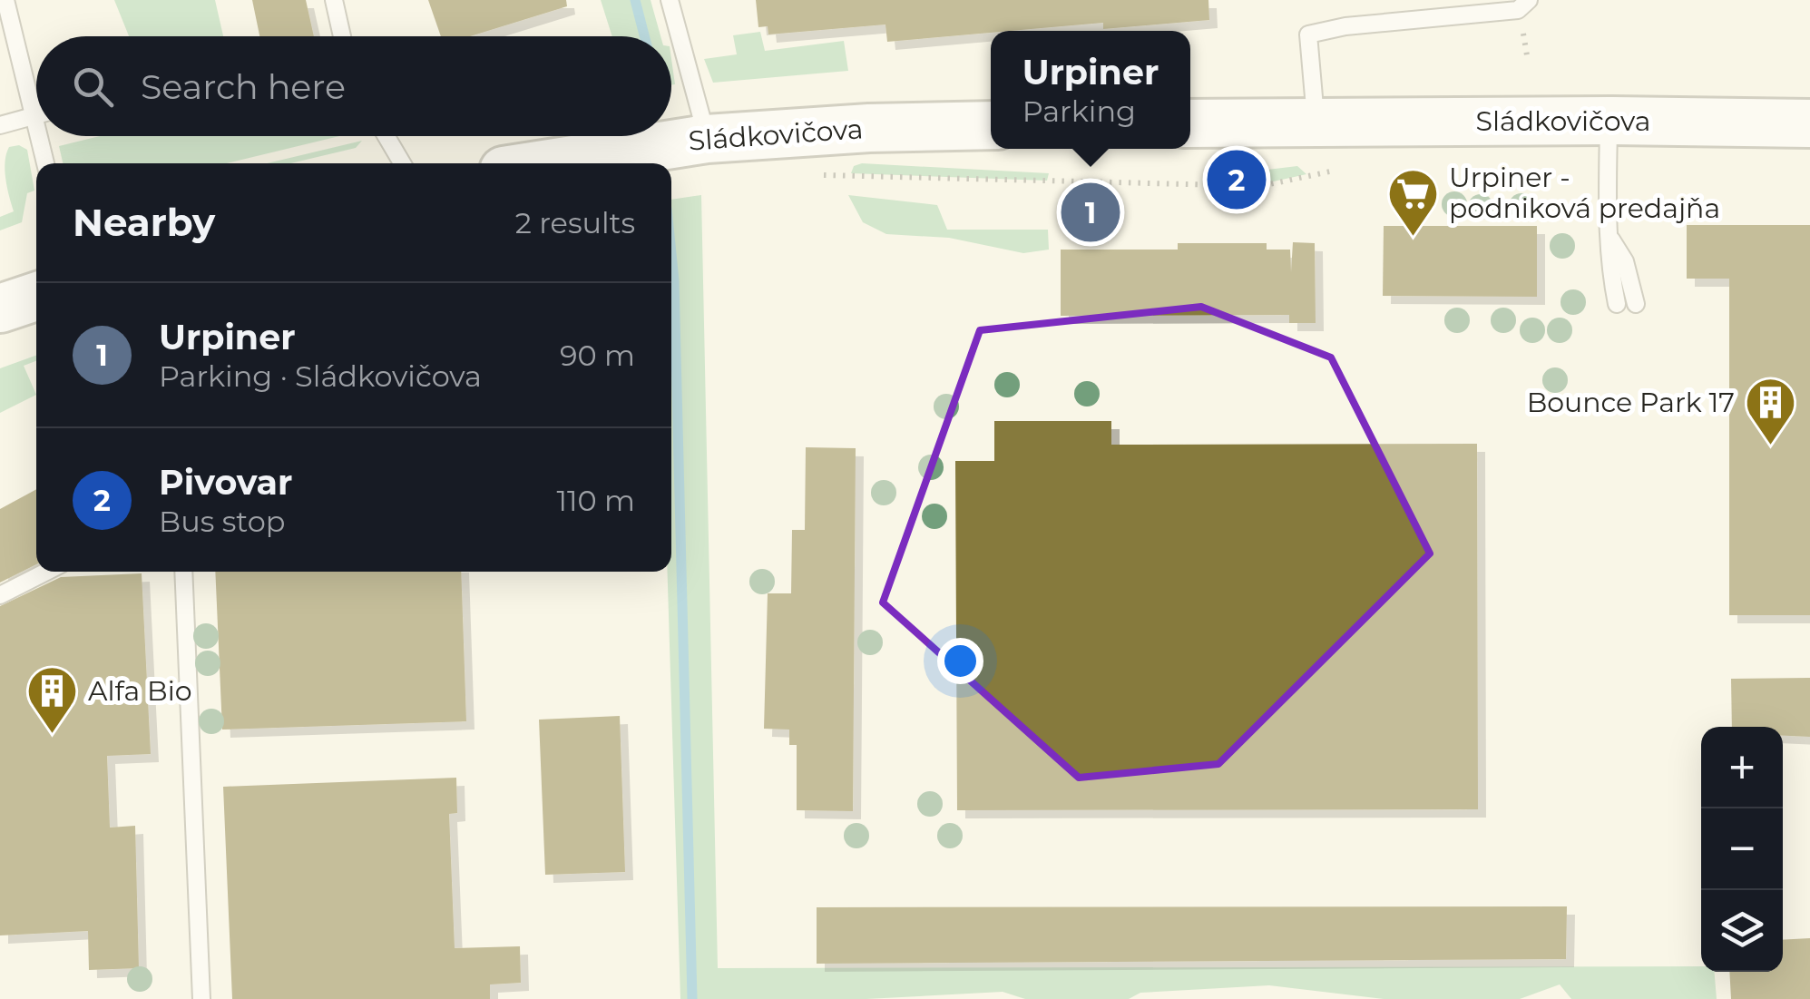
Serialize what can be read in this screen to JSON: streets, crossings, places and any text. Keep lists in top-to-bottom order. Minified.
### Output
{"streets":{"main road":["Sládkovičova"]},"places":{"supermarket":["Urpiner - podniková predajňa"],"building":["Bounce Park 17","Alfa Bio"]},"page":{"popup":["Urpiner","Parking"],"search":"Search here","pins":["2","1"],"heading":["Nearby","2 results"],"list":[{"mark":"1","name":"Urpiner","note":"Parking · Sládkovičova","value":"90 m"},{"mark":"2","name":"Pivovar","note":"Bus stop","value":"110 m"}],"map_buttons":["+","−"]}}
